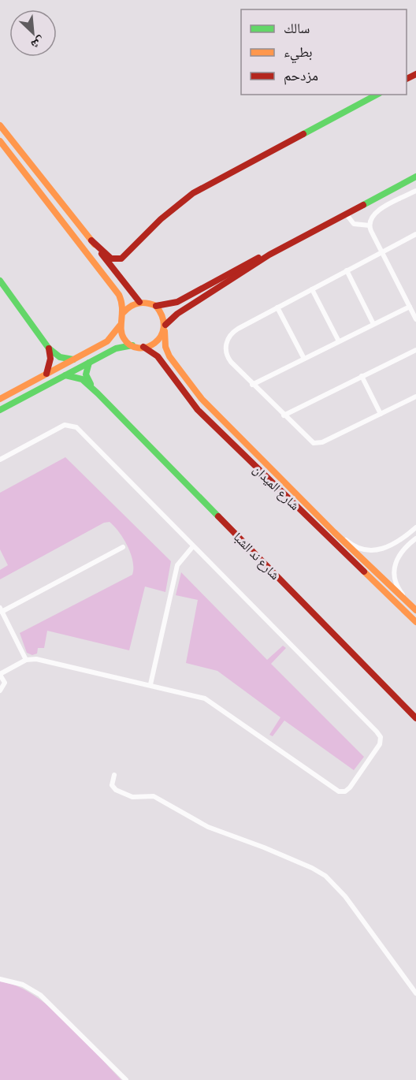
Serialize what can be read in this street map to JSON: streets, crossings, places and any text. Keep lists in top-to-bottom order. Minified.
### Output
{"streets":{"street":["شارع الميدان","شارع ند الشبا"]},"legend":["سالك","بطيء","مزدحم"],"north":"bottom right"}
